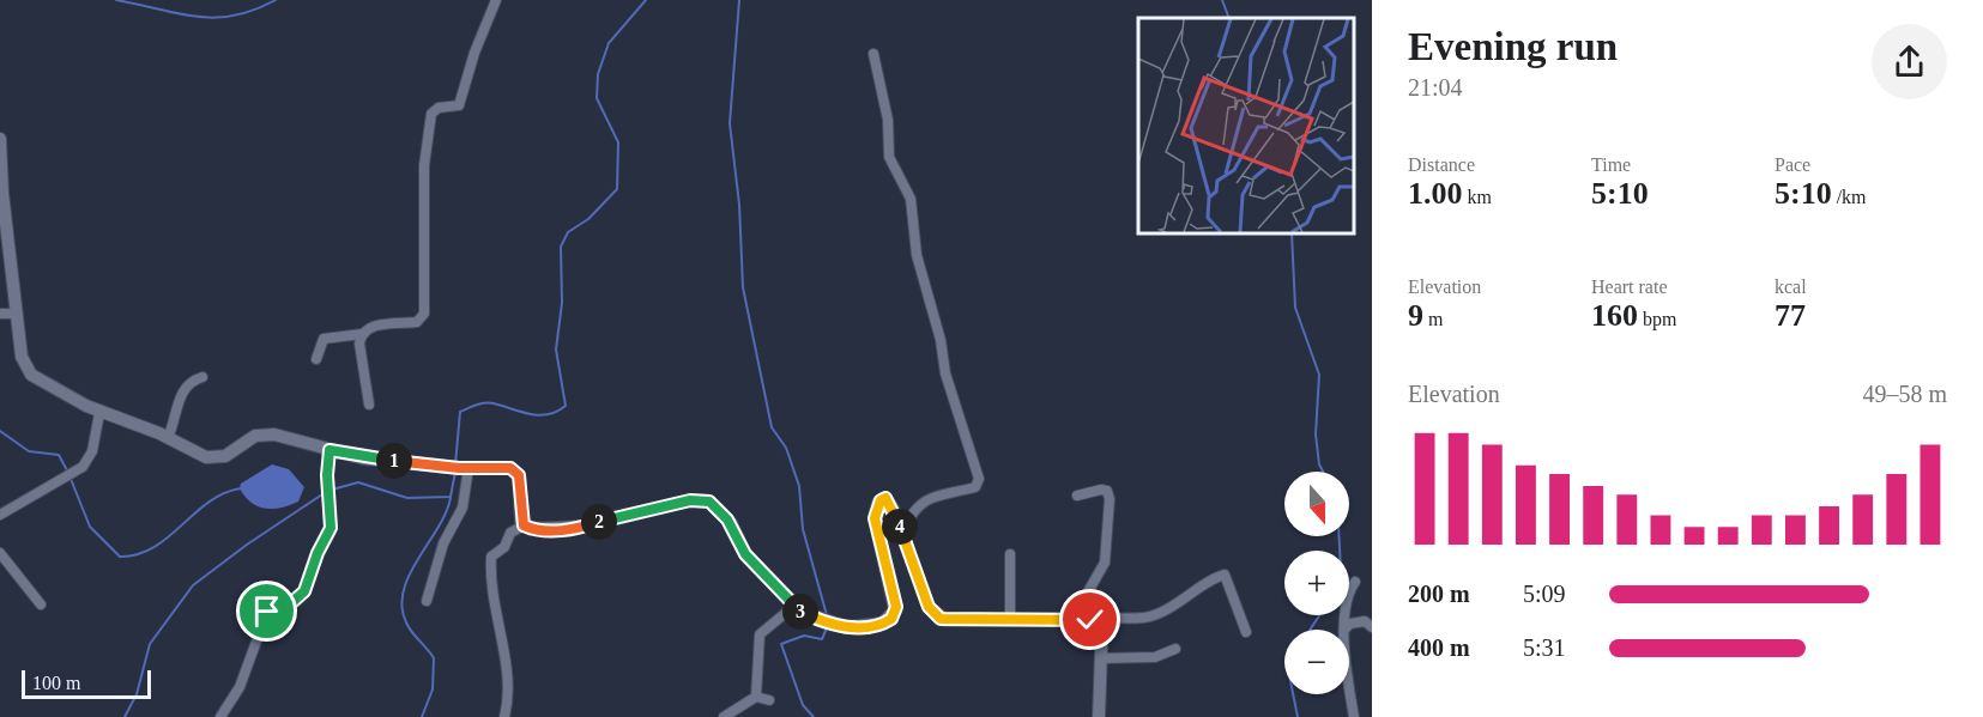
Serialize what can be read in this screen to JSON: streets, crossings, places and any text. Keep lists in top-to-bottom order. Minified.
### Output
{"scale_bar":"100 m","north":"bottom","page":{"heading":["Evening run","21:04"],"stats":[["Distance","1.00 km"],["Time","5:10"],["Pace","5:10 /km"],["Elevation","9 m"],["Heart rate","160 bpm"],["kcal","77"]],"chart":["Elevation","49–58 m"],"pins":["1","2","4","3"],"map_buttons":["+","−"],"list":[{"name":"200 m","note":"5:09"},{"name":"400 m","note":"5:31"}],"scale":"100 m"}}
